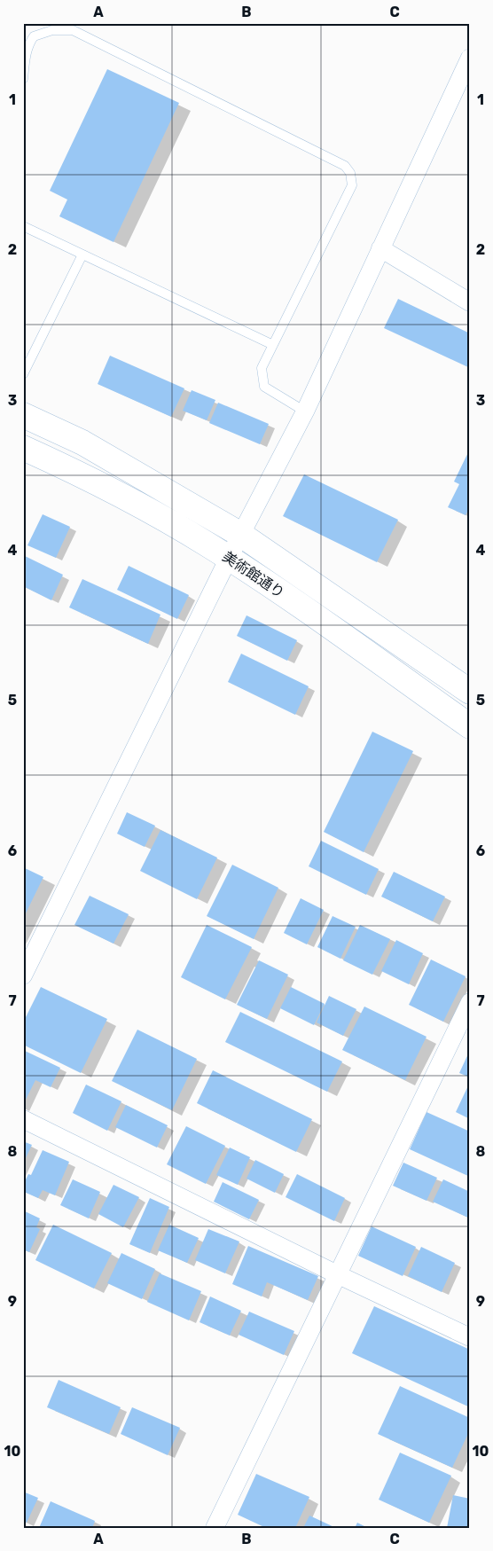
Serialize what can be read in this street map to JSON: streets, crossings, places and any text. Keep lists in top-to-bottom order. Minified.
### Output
{"streets":{"street":["美術館通り"]},"grid":{"columns":["A","B","C"],"rows":["1","2","3","4","5","6","7","8","9","10"]}}
